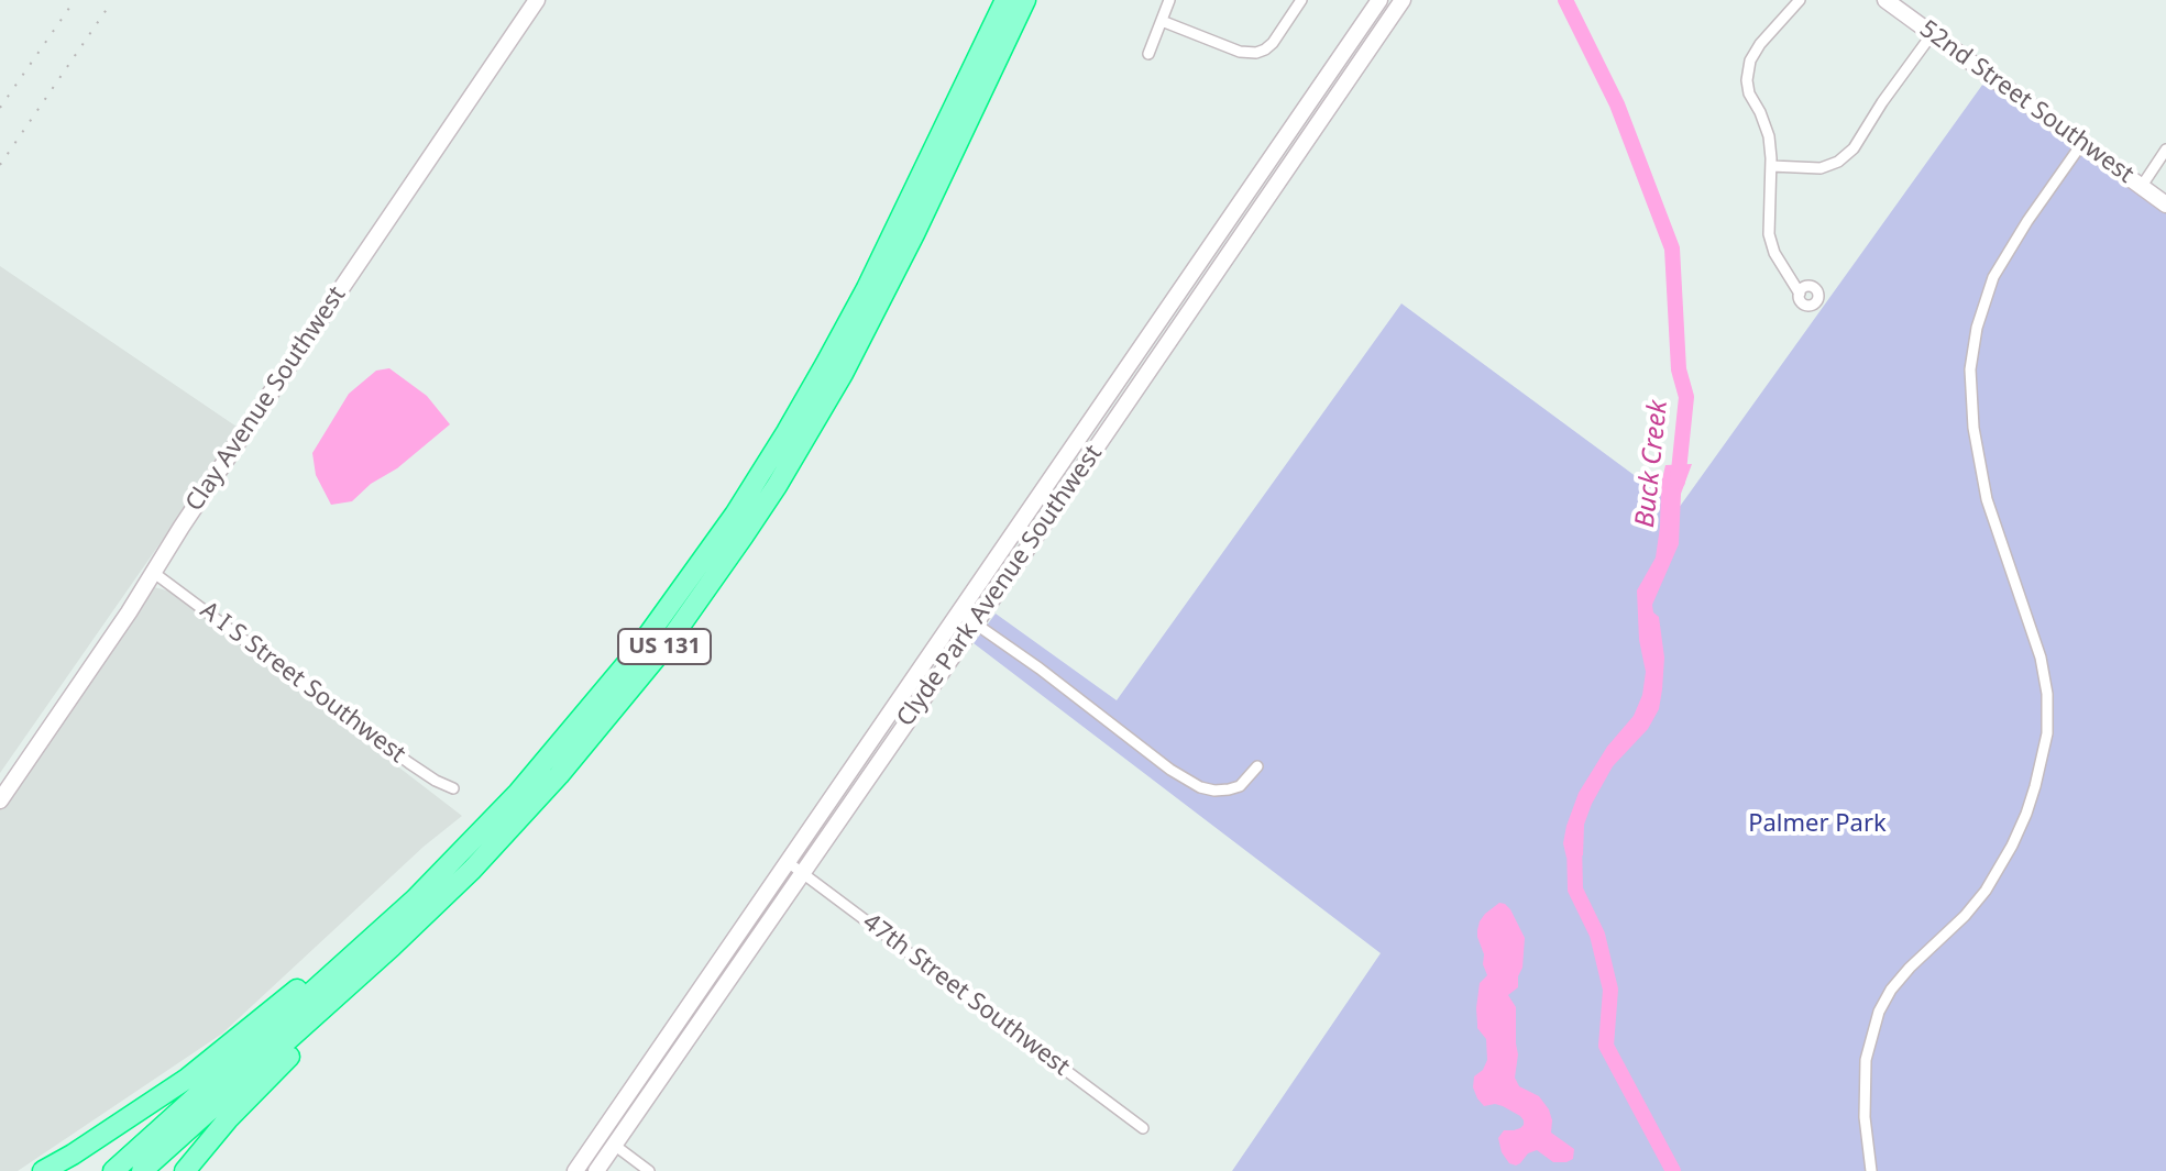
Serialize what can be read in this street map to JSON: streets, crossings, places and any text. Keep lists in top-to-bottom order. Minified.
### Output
{"streets":{"highway":["US 131"],"main road":["52nd Street Southwest","Clay Avenue Southwest","Clyde Park Avenue Southwest"],"street":["A I S Street Southwest","47th Street Southwest"]},"crossings":[["Clay Avenue Southwest","A I S Street Southwest"],["Clyde Park Avenue Southwest","47th Street Southwest"]],"water":["Buck Creek"],"parks":["Palmer Park"]}
